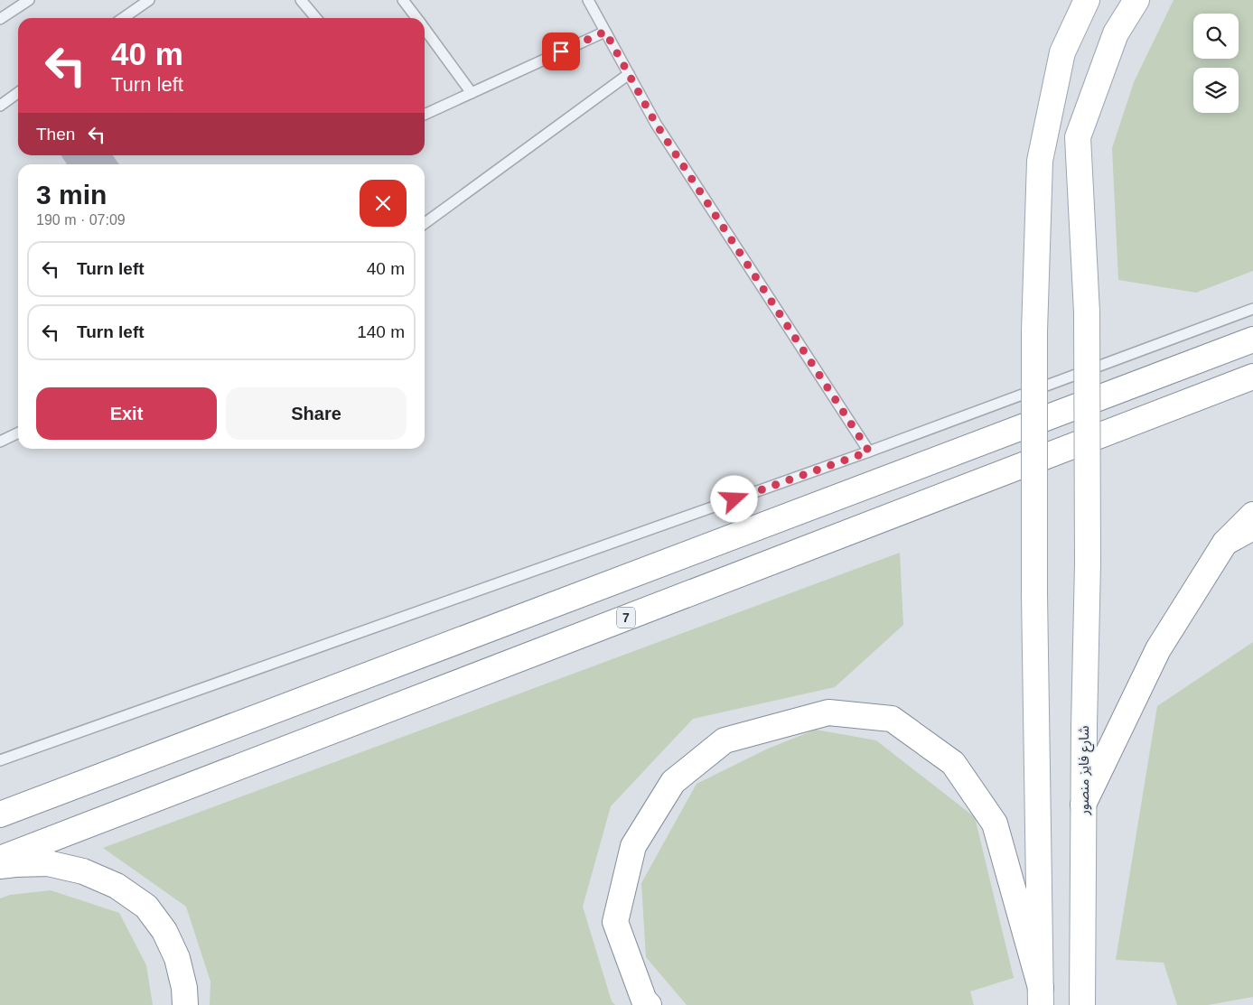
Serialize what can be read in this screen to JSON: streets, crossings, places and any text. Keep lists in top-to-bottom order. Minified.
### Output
{"streets":{"main road":["7","شارع فايز منصور"]},"page":{"turn":["40 m","Turn left"],"then":"Then","heading":["3 min","190 m · 07:09"],"list":[{"name":"Turn left","value":"40 m"},{"name":"Turn left","value":"140 m"}],"buttons":["Exit","Share"]}}
